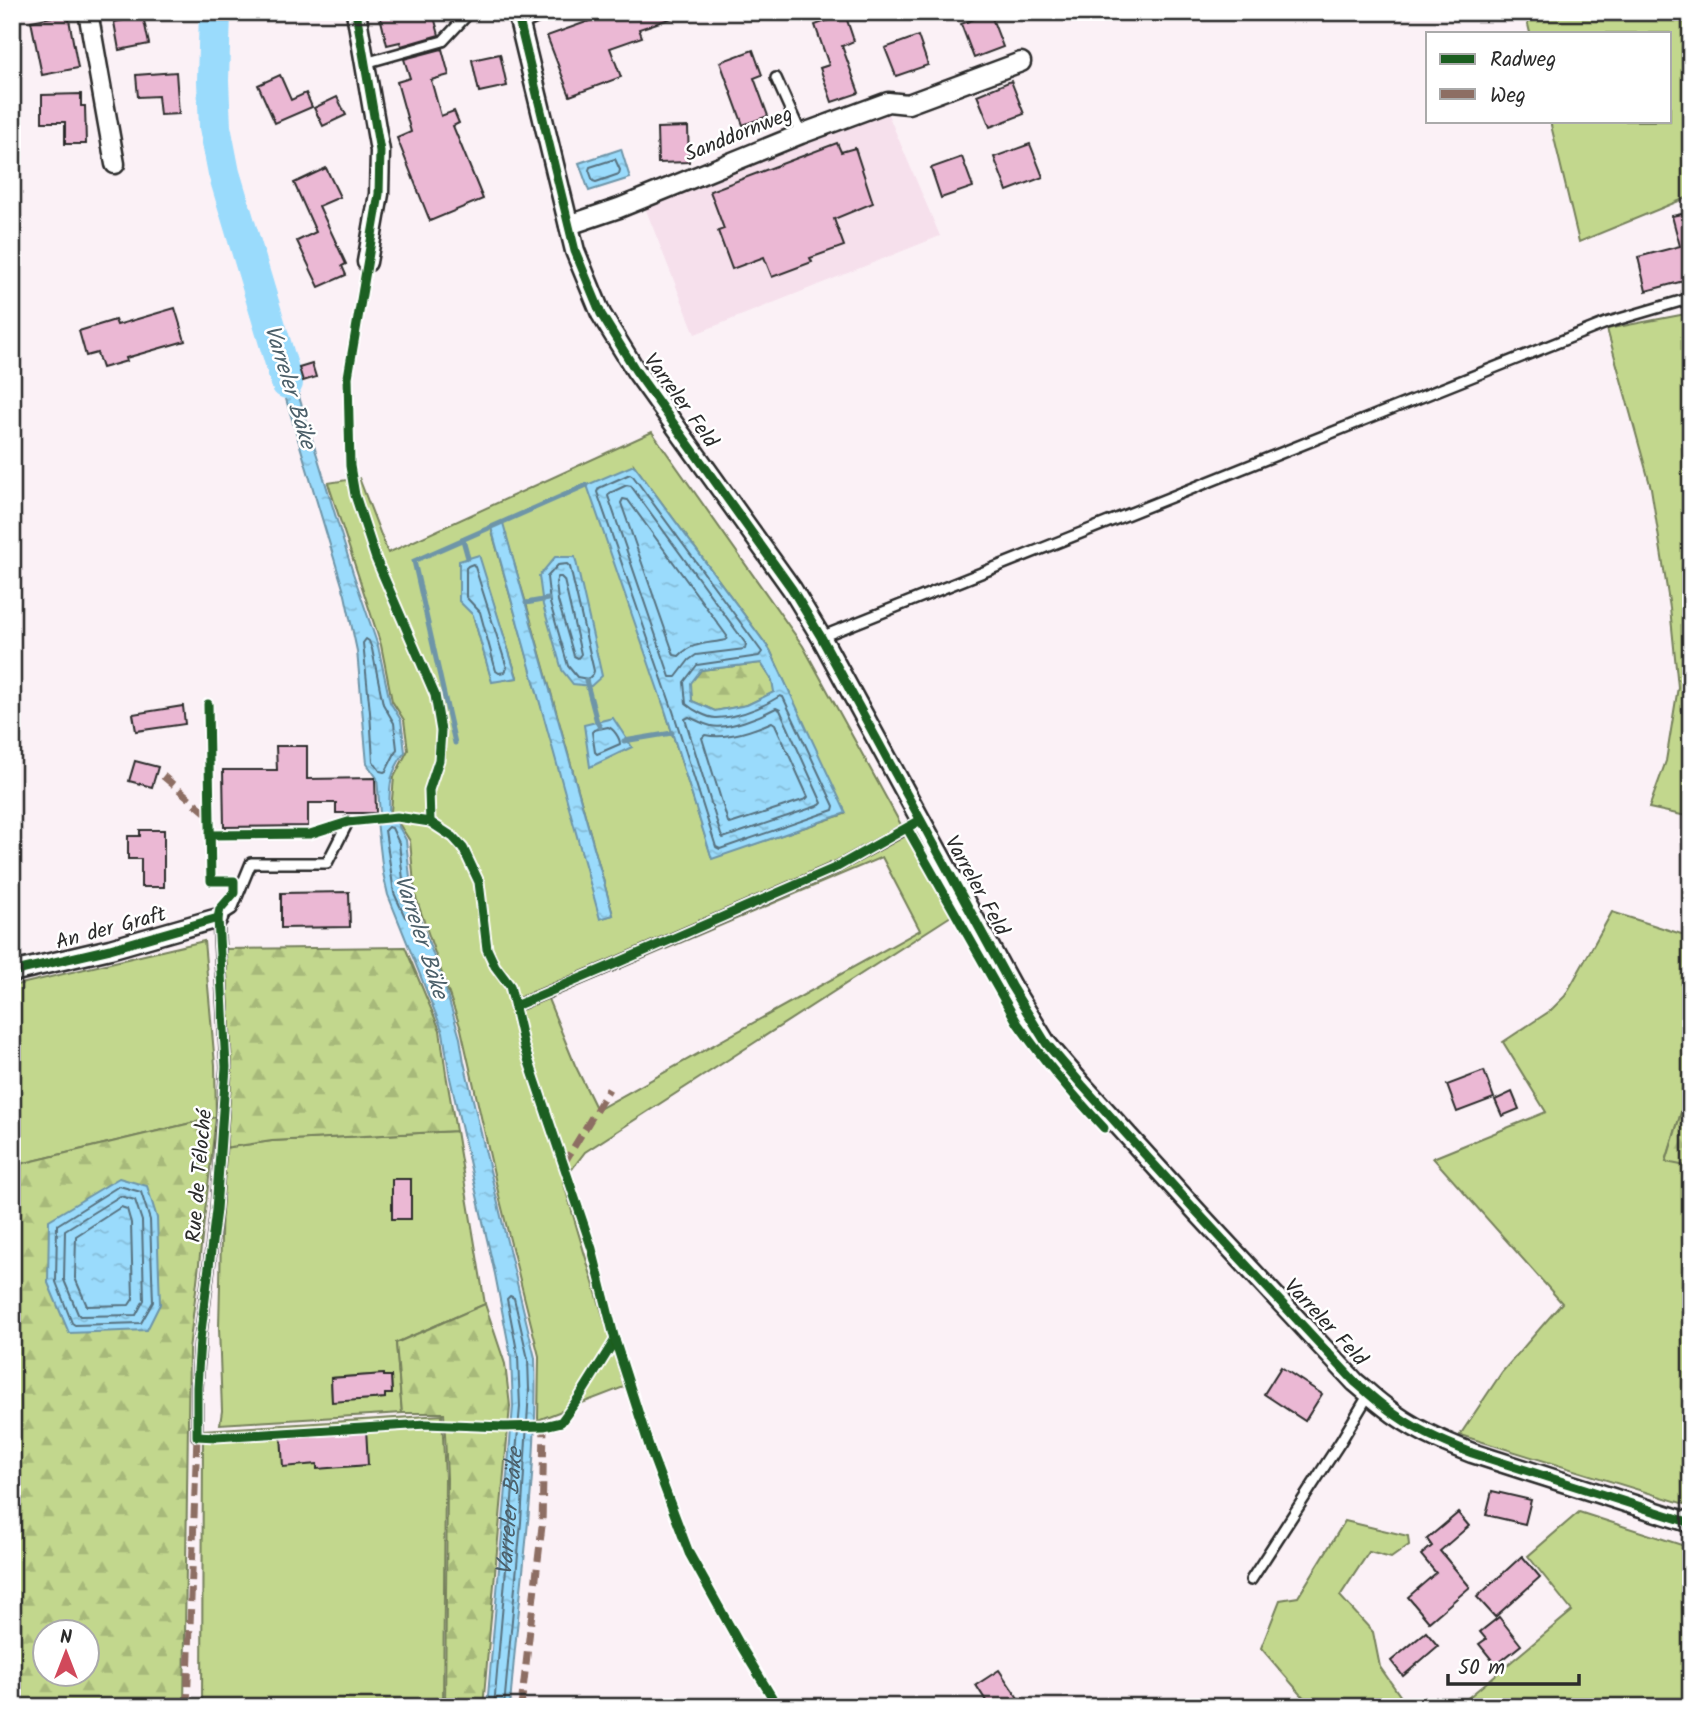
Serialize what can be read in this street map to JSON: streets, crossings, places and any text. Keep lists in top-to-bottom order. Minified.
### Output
{"streets":{"street":["Sanddornweg","Varreler Feld","An der Graft"],"lane":["Rue de Téloché"]},"crossings":[["Sanddornweg","Varreler Feld"],["An der Graft","Rue de Téloché"]],"water":["Varreler Bäke"],"legend":["Radweg","Weg"],"scale_bar":"50 m","north":"top"}
